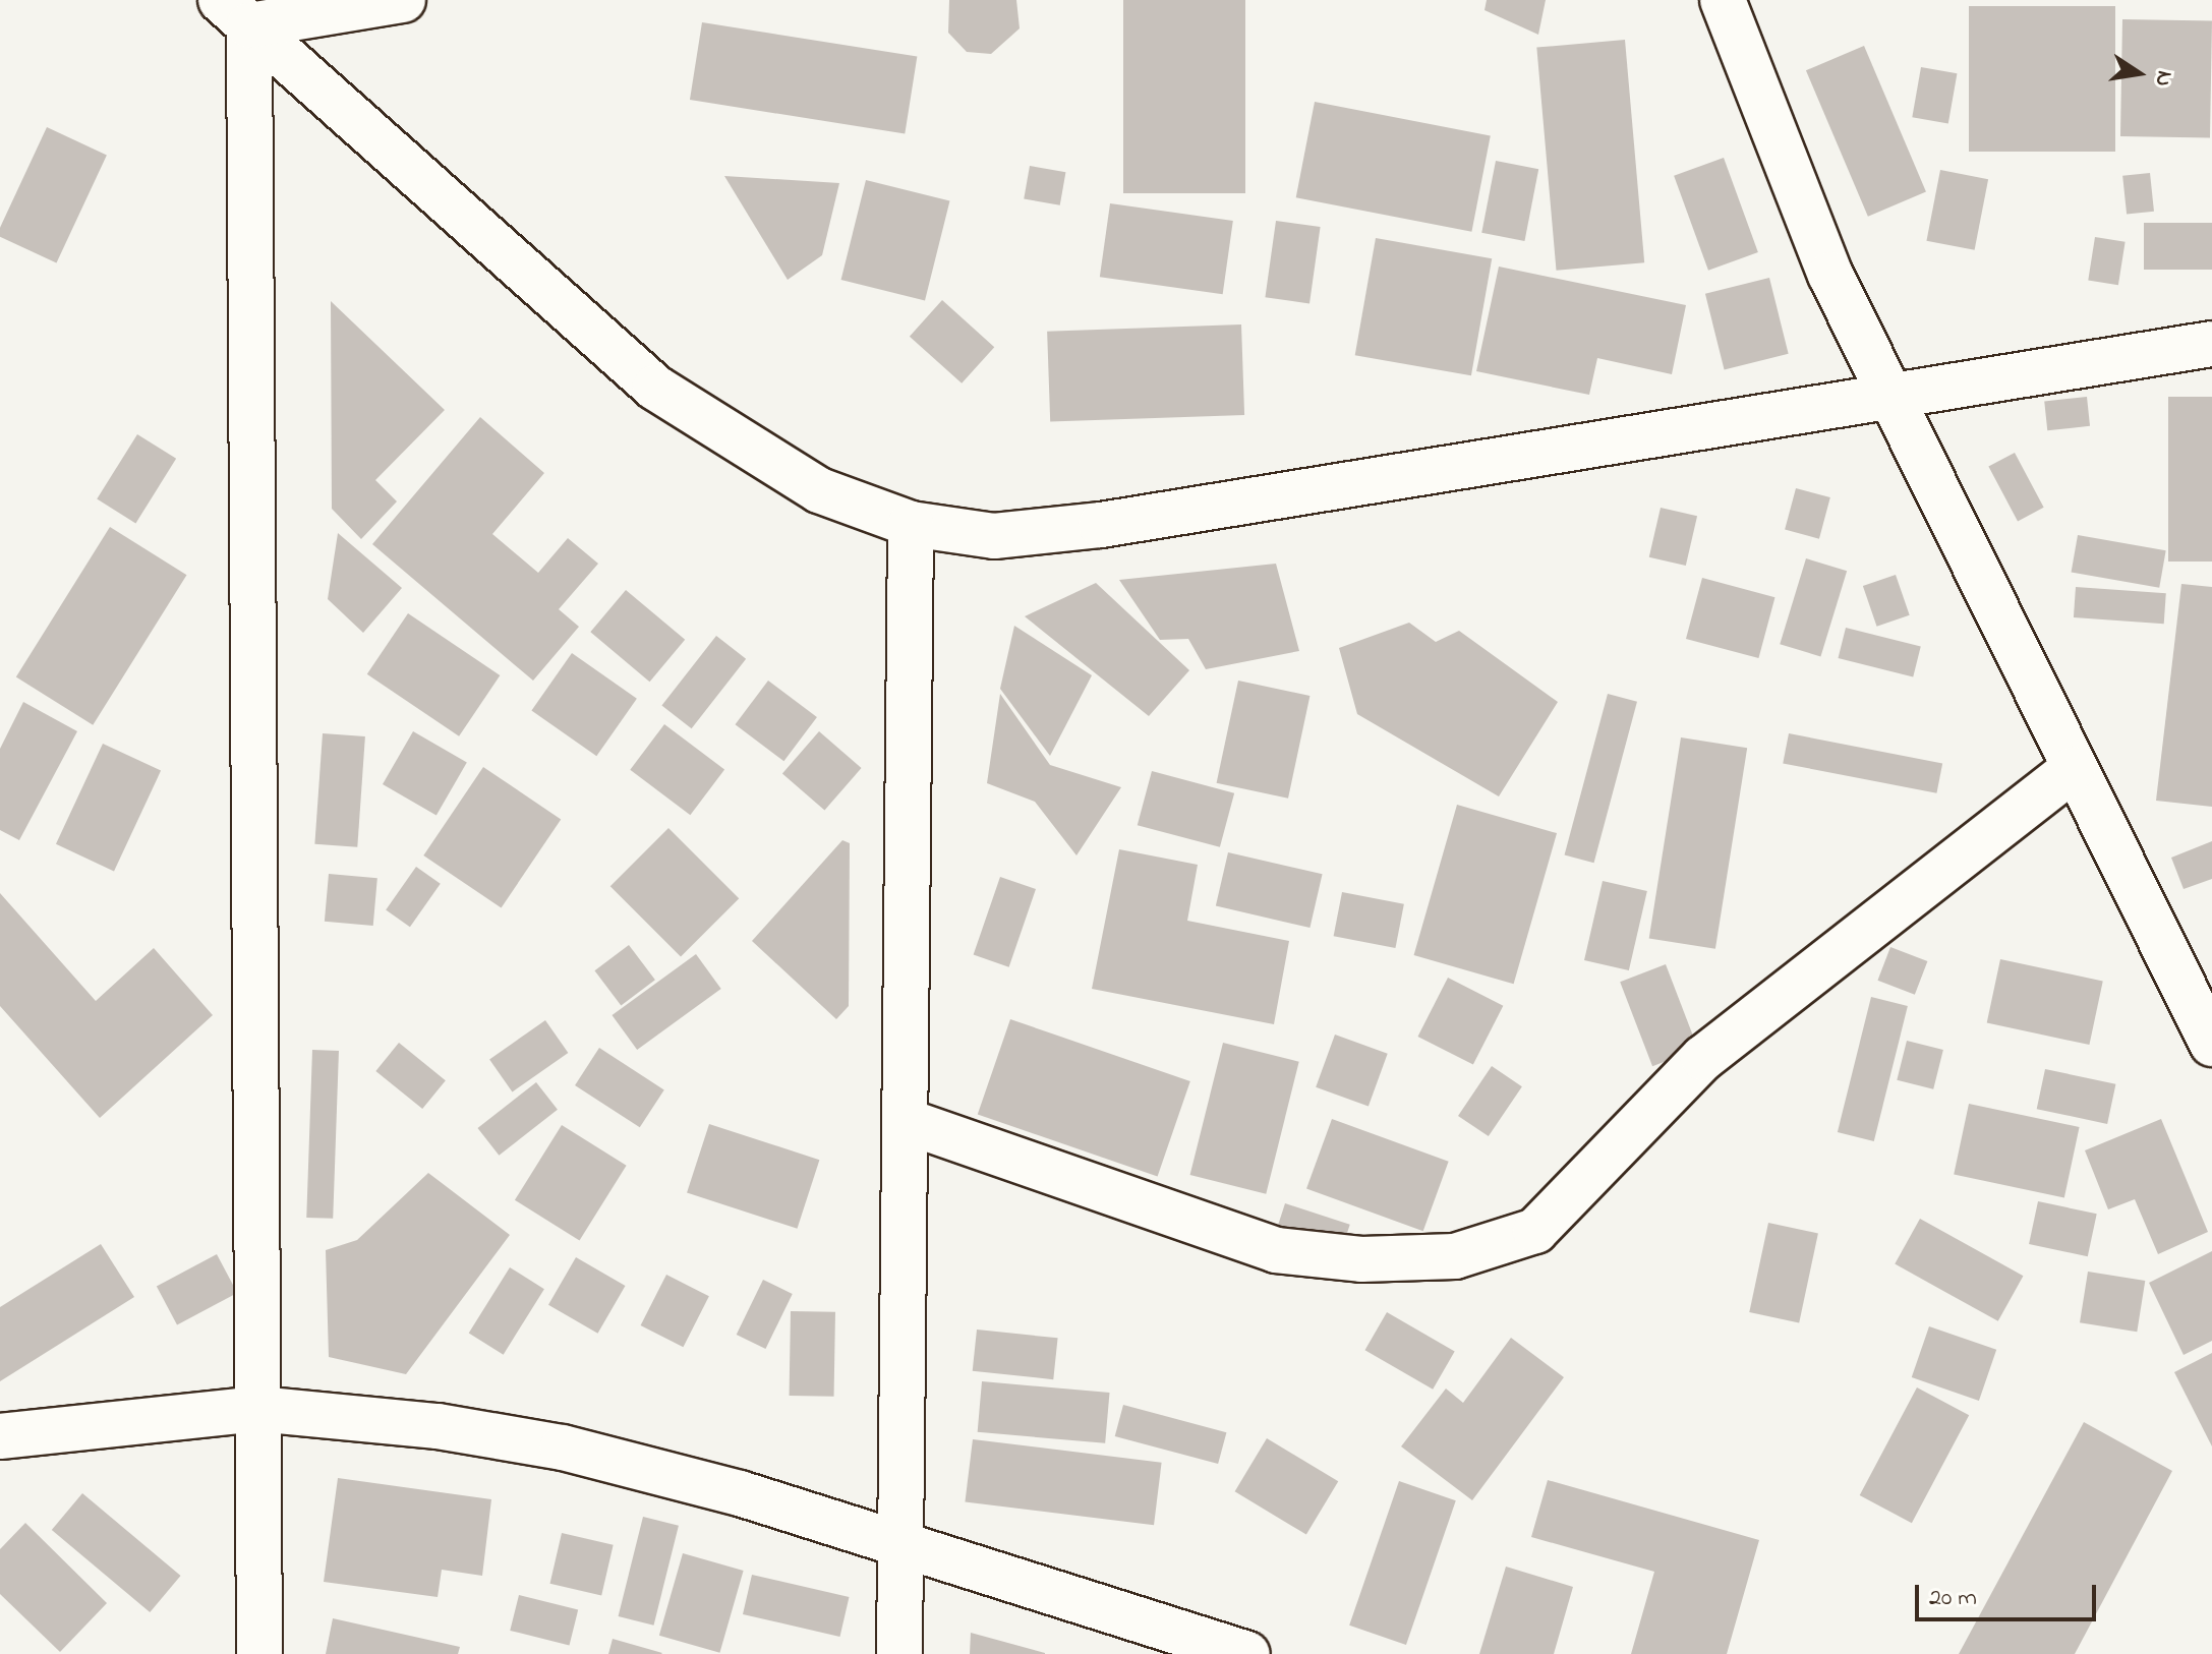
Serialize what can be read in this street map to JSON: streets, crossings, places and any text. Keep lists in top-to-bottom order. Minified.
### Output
{"scale_bar":"20 m","north":"right"}
